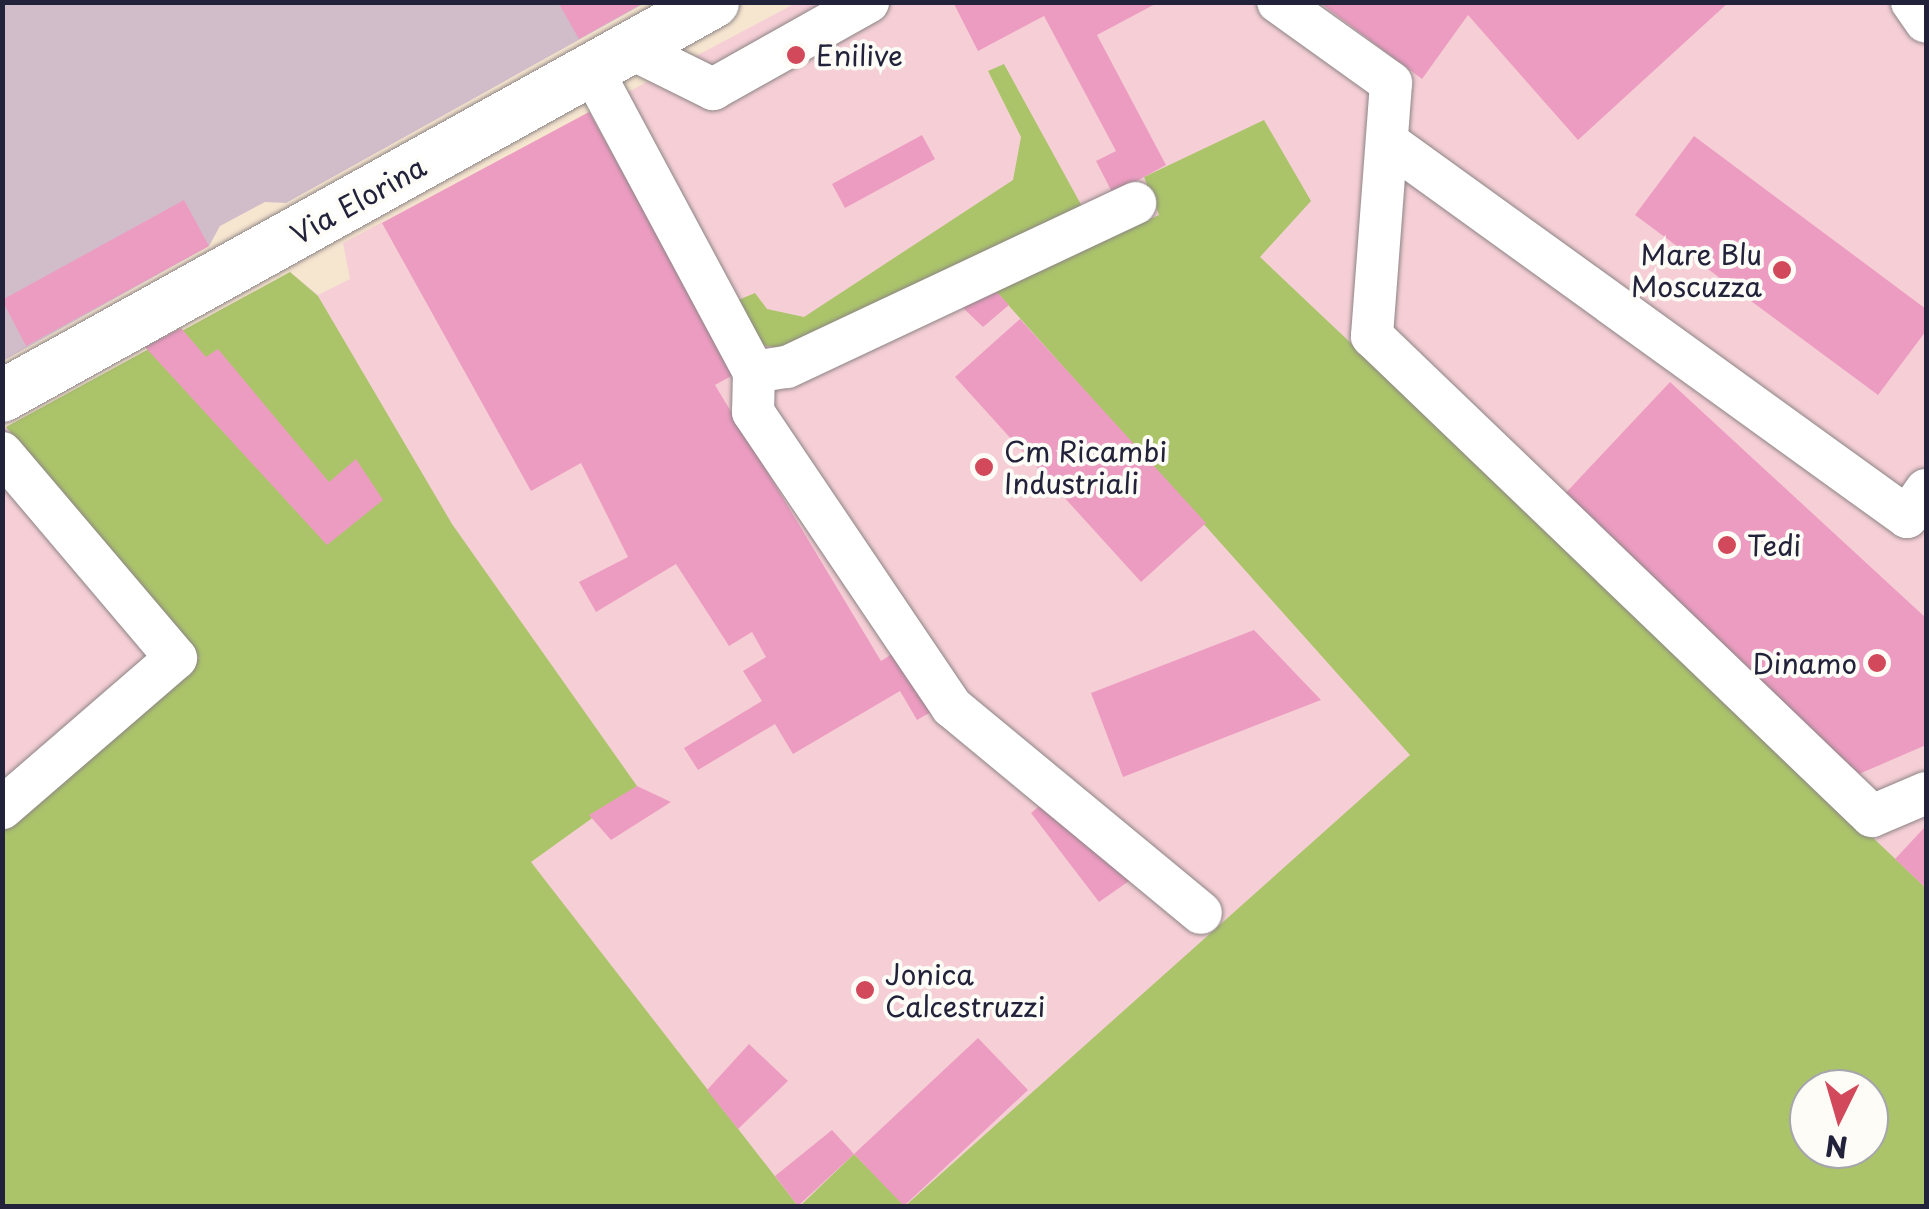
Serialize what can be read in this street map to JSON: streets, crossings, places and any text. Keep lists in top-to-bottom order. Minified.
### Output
{"streets":{"main road":["Via Elorina"]},"places":["Enilive","Mare Blu Moscuzza","Cm Ricambi Industriali","Tedi","Dinamo","Jonica Calcestruzzi"],"north":"bottom"}
